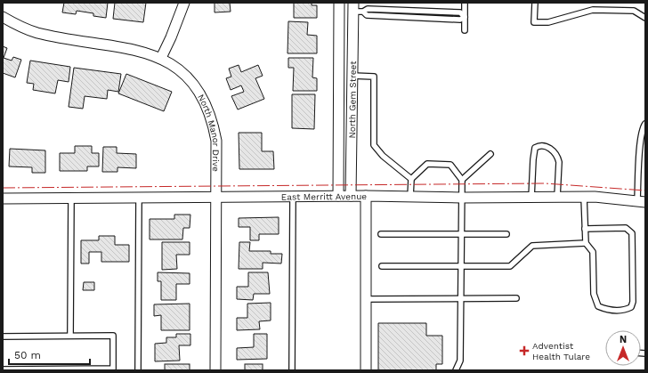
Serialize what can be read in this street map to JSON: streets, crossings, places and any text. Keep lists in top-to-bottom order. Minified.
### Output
{"streets":{"street":["North Gem Street","North Manor Drive","East Merritt Avenue"]},"crossings":[["North Gem Street","East Merritt Avenue"],["North Manor Drive","East Merritt Avenue"]],"places":{"health":["Adventist Health Tulare"]},"scale_bar":"50 m","north":"top"}
